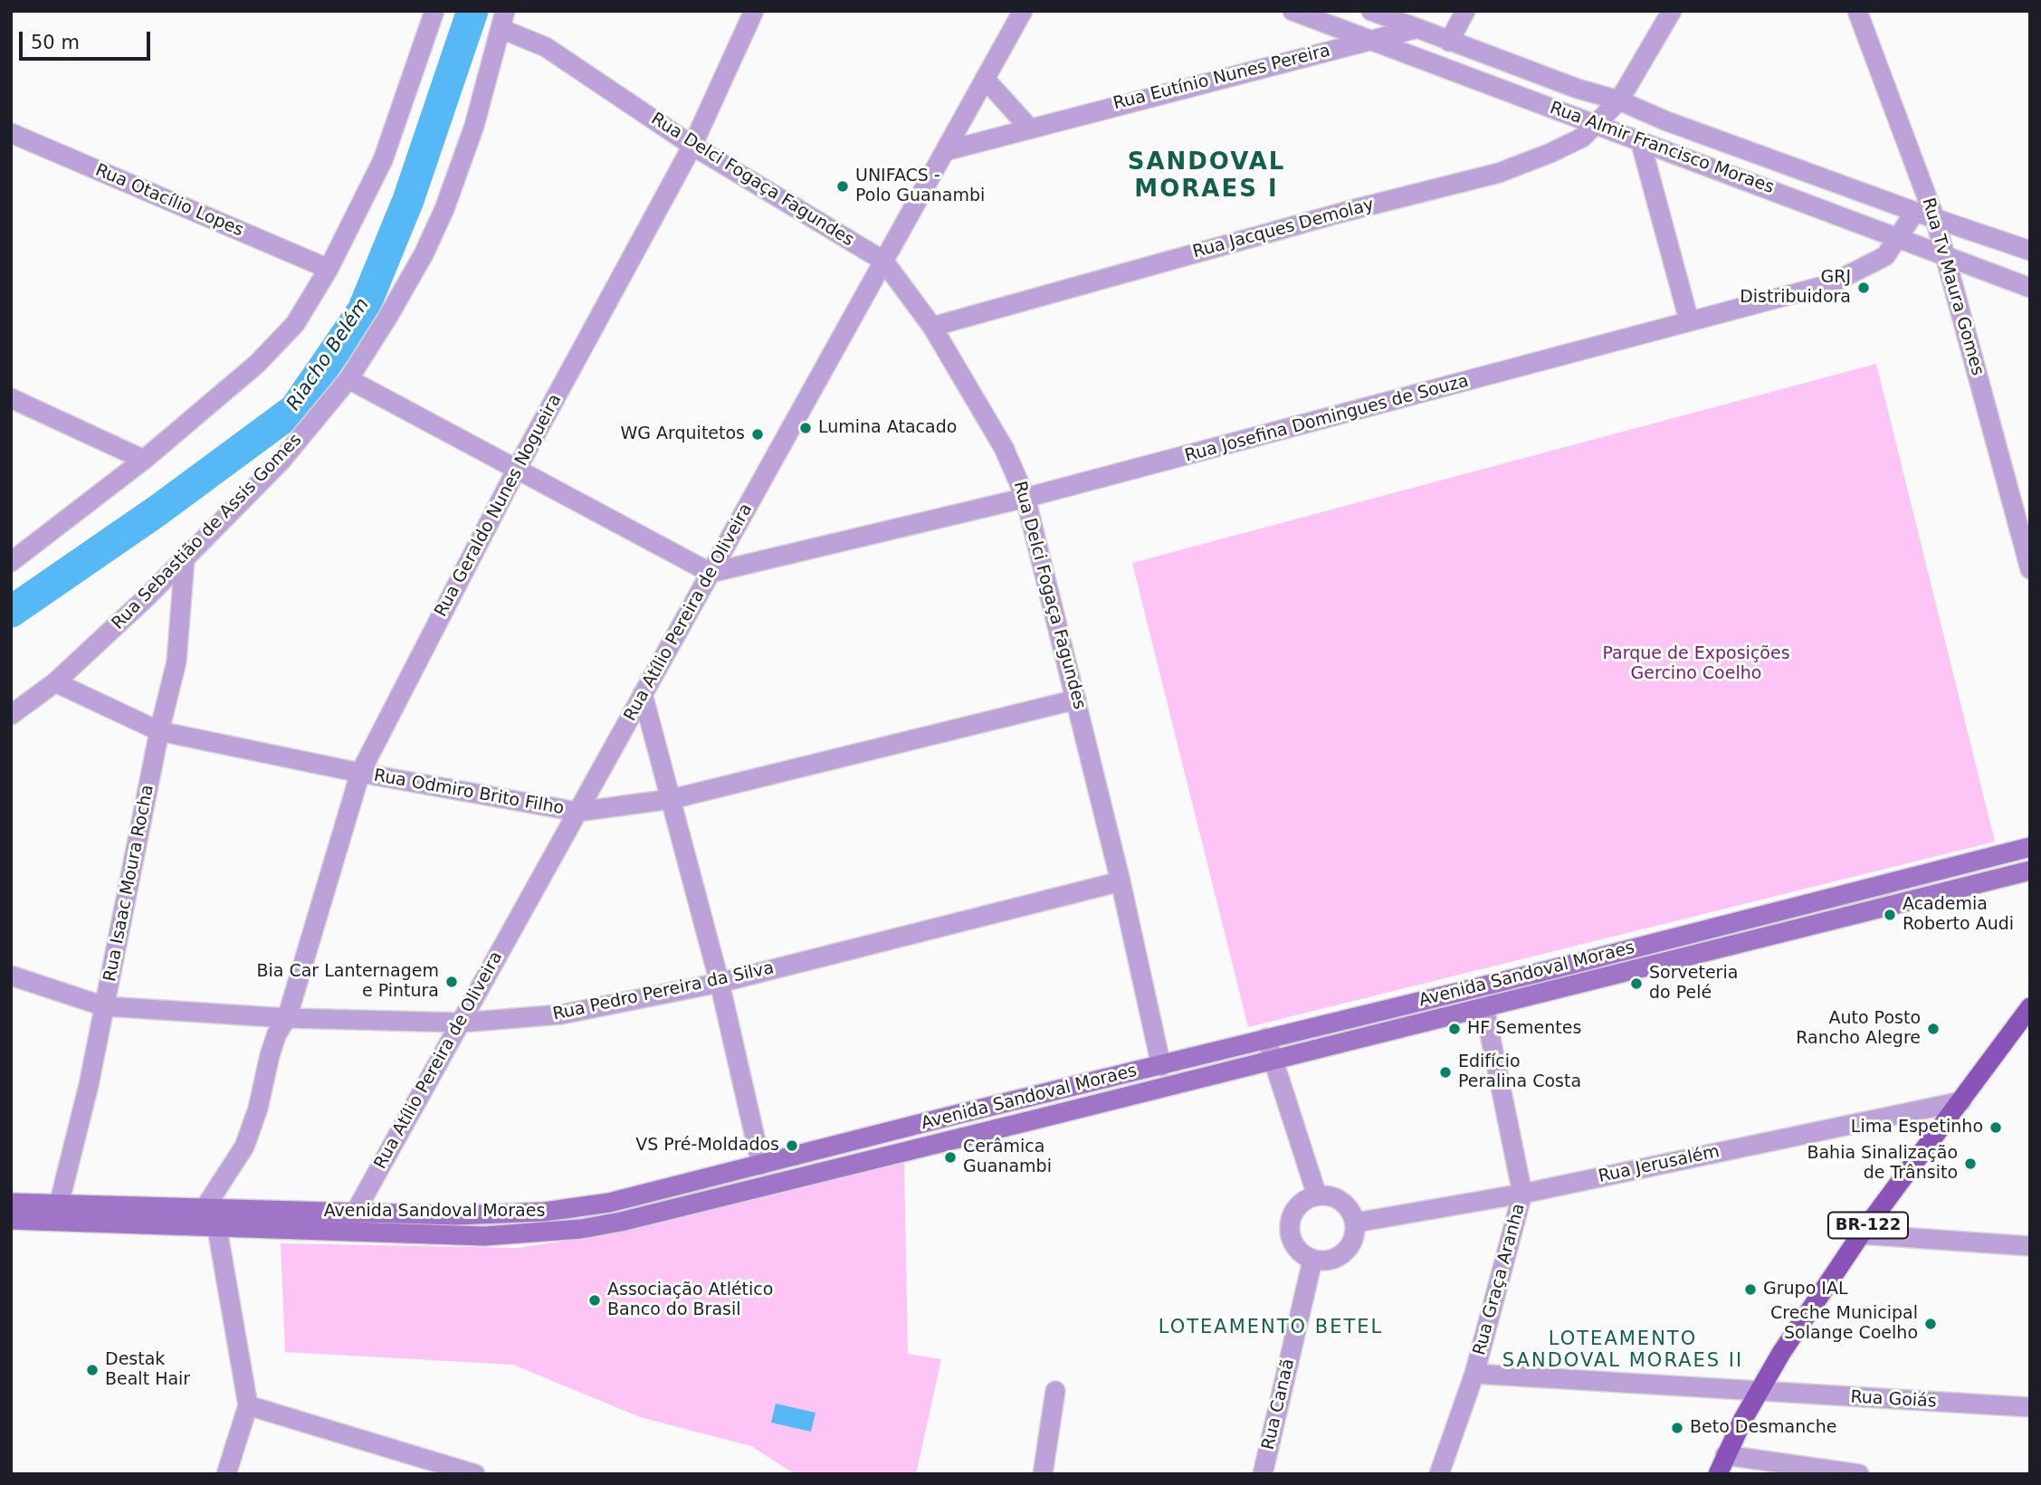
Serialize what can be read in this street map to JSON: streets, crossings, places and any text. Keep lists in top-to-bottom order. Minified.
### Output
{"streets":{"main road":["Avenida Sandoval Moraes","BR-122"],"street":["Rua Eutínio Nunes Pereira","Rua Almir Francisco Moraes","Rua Delci Fogaça Fagundes","Rua Otacílio Lopes","Rua Jacques Demolay","Rua Tv Maura Gomes","Rua Josefina Domingues de Souza","Rua Geraldo Nunes Nogueira","Rua Sebastião de Assis Gomes","Rua Atílio Pereira de Oliveira","Rua Odmiro Brito Filho","Rua Isaac Moura Rocha","Rua Pedro Pereira da Silva","Rua Jerusalém","Rua Graça Aranha","Rua Goiás","Rua Canaã"]},"crossings":[["Rua Eutínio Nunes Pereira","Rua Almir Francisco Moraes"],["Rua Eutínio Nunes Pereira","Rua Atílio Pereira de Oliveira"],["Rua Almir Francisco Moraes","Rua Jacques Demolay"],["Rua Almir Francisco Moraes","Rua Tv Maura Gomes"],["Rua Almir Francisco Moraes","Rua Josefina Domingues de Souza"],["Rua Delci Fogaça Fagundes","Rua Jacques Demolay"],["Rua Delci Fogaça Fagundes","Rua Josefina Domingues de Souza"],["Rua Delci Fogaça Fagundes","Rua Geraldo Nunes Nogueira"],["Rua Delci Fogaça Fagundes","Rua Sebastião de Assis Gomes"],["Rua Delci Fogaça Fagundes","Rua Atílio Pereira de Oliveira"],["Rua Delci Fogaça Fagundes","Rua Odmiro Brito Filho"],["Rua Delci Fogaça Fagundes","Avenida Sandoval Moraes"],["Rua Delci Fogaça Fagundes","Rua Pedro Pereira da Silva"],["Rua Josefina Domingues de Souza","Rua Atílio Pereira de Oliveira"],["Rua Geraldo Nunes Nogueira","Rua Odmiro Brito Filho"],["Rua Geraldo Nunes Nogueira","Avenida Sandoval Moraes"],["Rua Geraldo Nunes Nogueira","Rua Pedro Pereira da Silva"],["Rua Sebastião de Assis Gomes","Rua Odmiro Brito Filho"],["Rua Sebastião de Assis Gomes","Rua Isaac Moura Rocha"],["Rua Atílio Pereira de Oliveira","Rua Odmiro Brito Filho"],["Rua Atílio Pereira de Oliveira","Avenida Sandoval Moraes"],["Rua Atílio Pereira de Oliveira","Rua Pedro Pereira da Silva"],["Rua Odmiro Brito Filho","Rua Isaac Moura Rocha"],["Rua Isaac Moura Rocha","Avenida Sandoval Moraes"],["Rua Isaac Moura Rocha","Rua Pedro Pereira da Silva"],["Avenida Sandoval Moraes","Rua Graça Aranha"],["Rua Jerusalém","BR-122"],["Rua Jerusalém","Rua Graça Aranha"],["Rua Jerusalém","Rua Canaã"],["BR-122","Rua Goiás"],["Rua Graça Aranha","Rua Goiás"]],"districts":["SANDOVAL MORAES I","LOTEAMENTO BETEL","LOTEAMENTO SANDOVAL MORAES II"],"water":["Riacho Belém"],"parks":["Parque de Exposições Gercino Coelho"],"places":["UNIFACS - Polo Guanambi","GRJ Distribuidora","Lumina Atacado","WG Arquitetos","Academia Roberto Audi","Bia Car Lanternagem e Pintura","Sorveteria do Pelé","HF Sementes","Auto Posto Rancho Alegre","Edifício Peralina Costa","Lima Espetinho","VS Pré-Moldados","Cerâmica Guanambi","Bahia Sinalização de Trânsito","Grupo IAL","Associação Atlético Banco do Brasil","Creche Municipal Solange Coelho","Destak Bealt Hair","Beto Desmanche"],"scale_bar":"50 m"}
